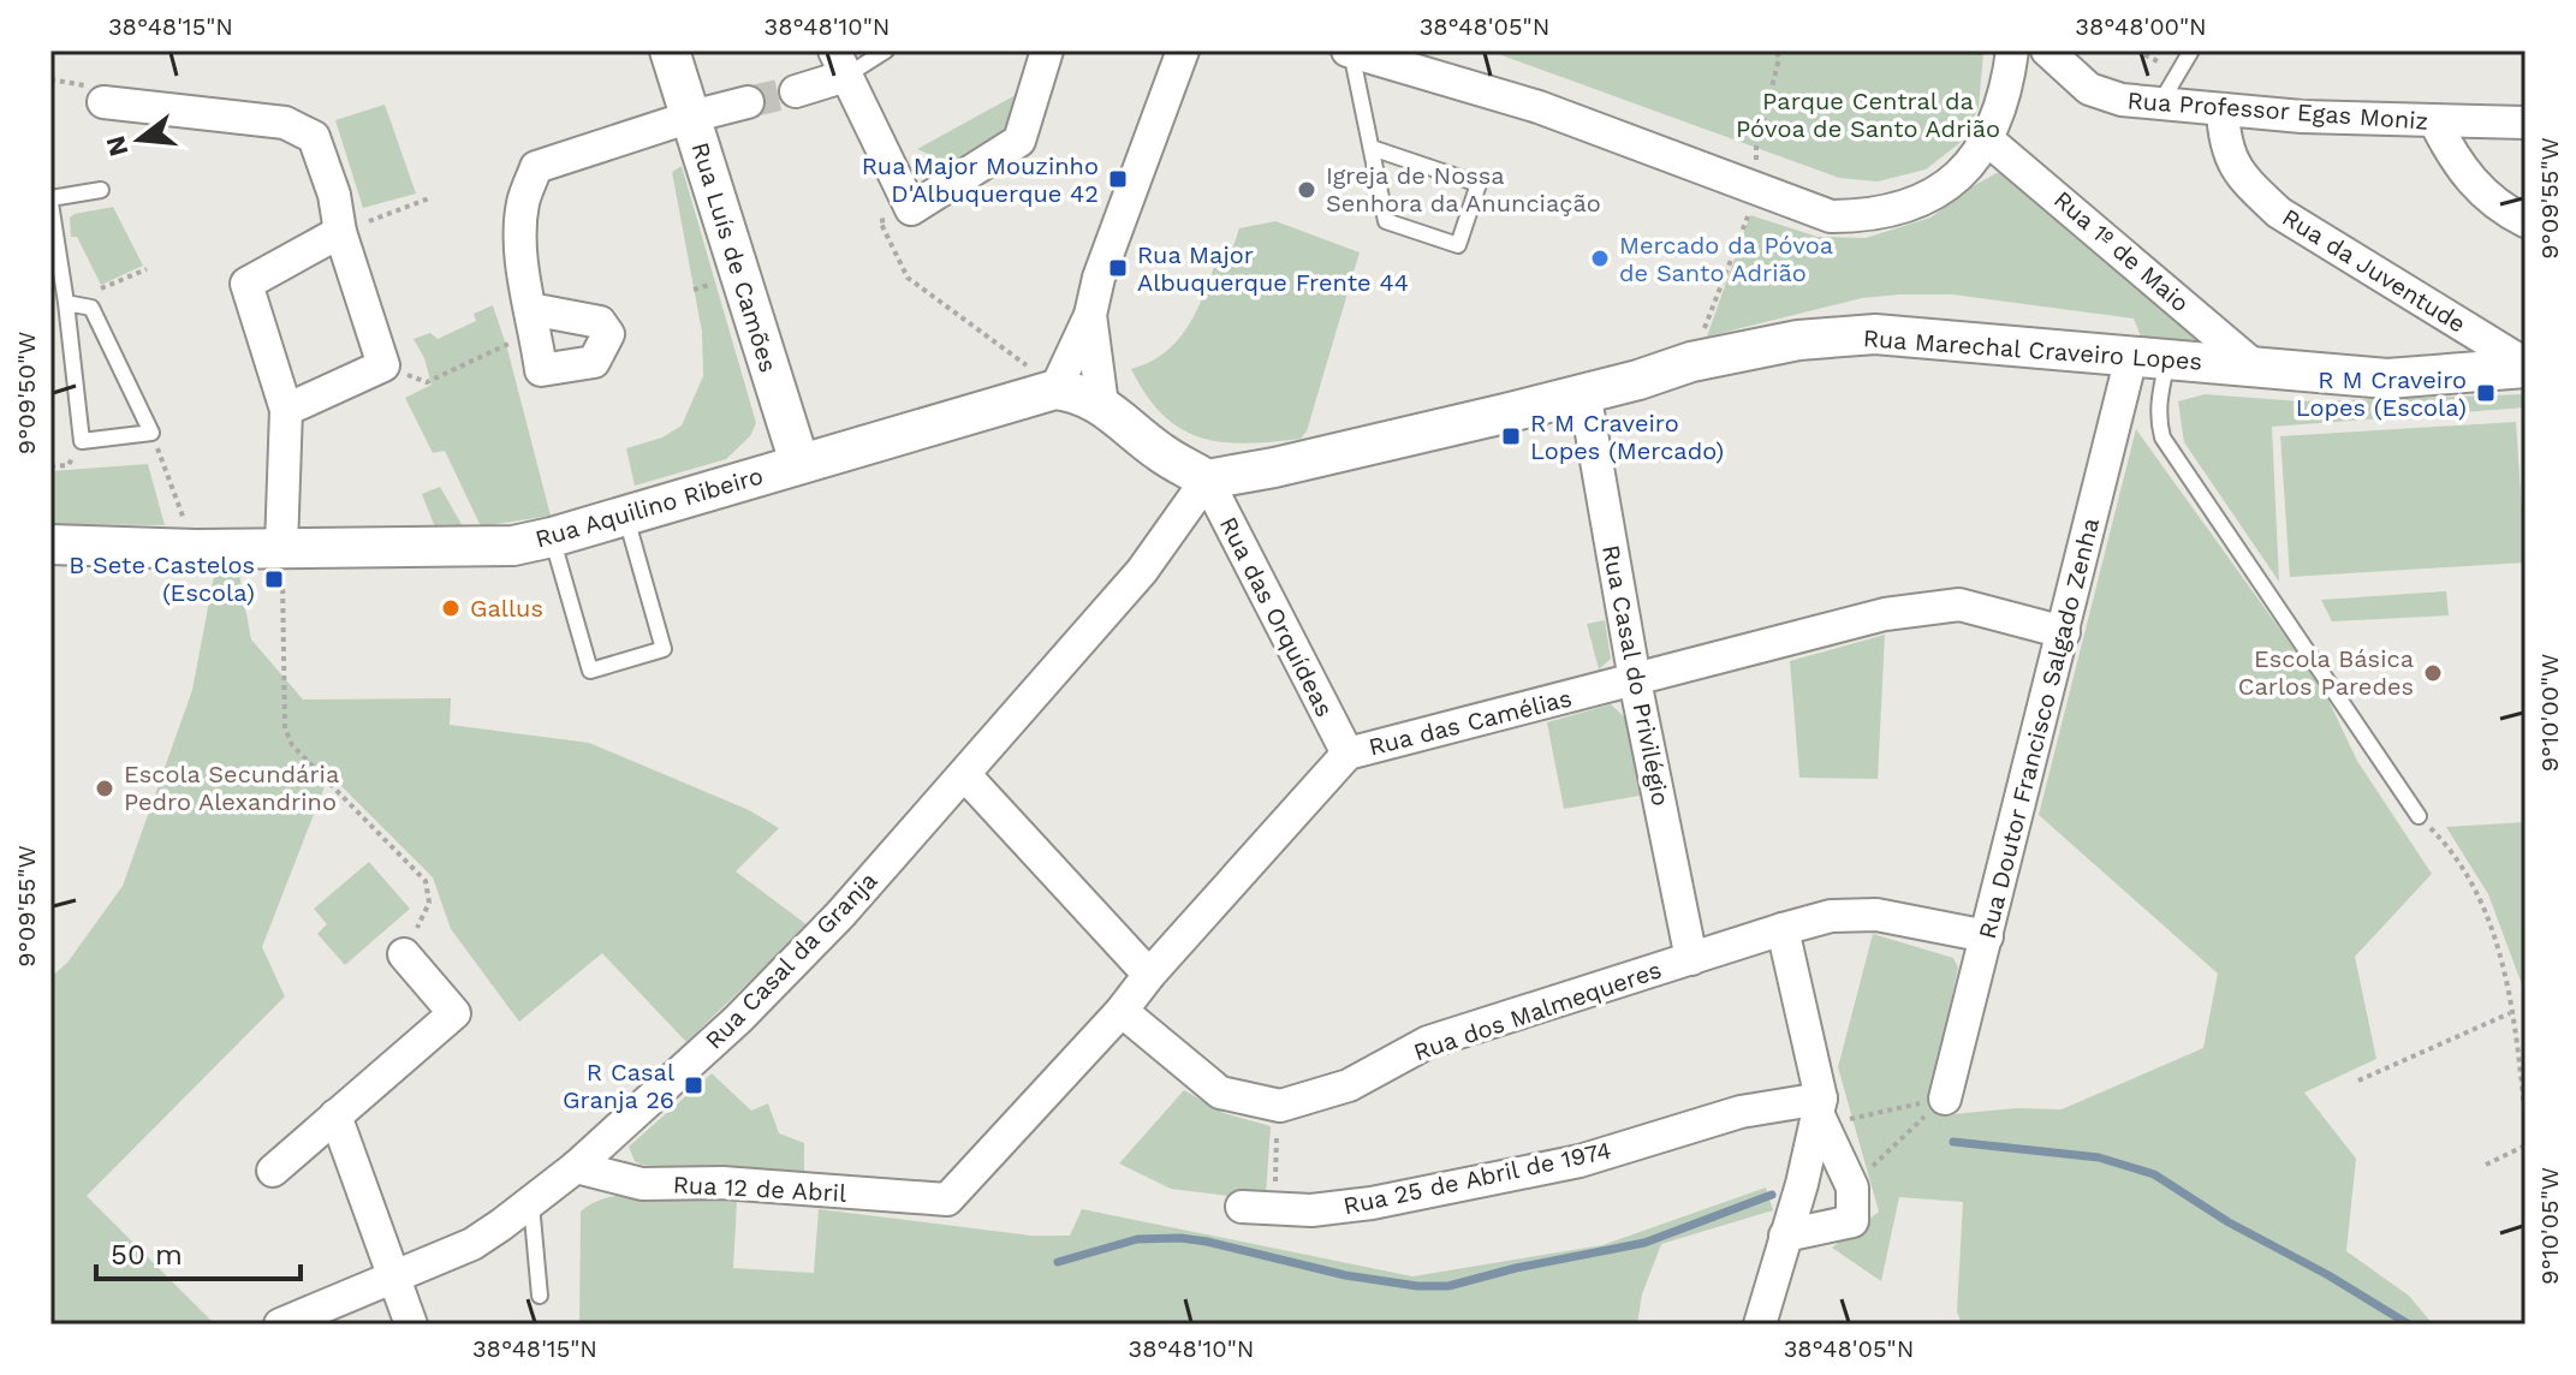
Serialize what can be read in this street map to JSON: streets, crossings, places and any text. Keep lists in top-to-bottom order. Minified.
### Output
{"streets":{"street":["Rua Professor Egas Moniz","Rua 1º de Maio","Rua Luís de Camões","Rua da Juventude","Rua Marechal Craveiro Lopes","Rua Aquilino Ribeiro","Rua das Orquídeas","Rua Casal do Privilégio","Rua das Camélias","Rua Doutor Francisco Salgado Zenha","Rua Casal da Granja","Rua dos Malmequeres","Rua 25 de Abril de 1974","Rua 12 de Abril"]},"crossings":[["Rua Professor Egas Moniz","Rua da Juventude"],["Rua 1º de Maio","Rua Marechal Craveiro Lopes"],["Rua Luís de Camões","Rua Aquilino Ribeiro"],["Rua da Juventude","Rua Marechal Craveiro Lopes"],["Rua Marechal Craveiro Lopes","Rua das Orquídeas"],["Rua Marechal Craveiro Lopes","Rua Casal do Privilégio"],["Rua Marechal Craveiro Lopes","Rua Doutor Francisco Salgado Zenha"],["Rua Marechal Craveiro Lopes","Rua Casal da Granja"],["Rua das Orquídeas","Rua das Camélias"],["Rua das Orquídeas","Rua Casal da Granja"],["Rua Casal do Privilégio","Rua das Camélias"],["Rua Casal do Privilégio","Rua dos Malmequeres"],["Rua das Camélias","Rua Doutor Francisco Salgado Zenha"],["Rua das Camélias","Rua dos Malmequeres"],["Rua das Camélias","Rua 12 de Abril"],["Rua Doutor Francisco Salgado Zenha","Rua dos Malmequeres"],["Rua Casal da Granja","Rua 12 de Abril"]],"parks":["Parque Central da Póvoa de Santo Adrião"],"places":{"transit":["Rua Major Mouzinho D'Albuquerque 42","Rua Major Albuquerque Frente 44","R M Craveiro Lopes (Escola)","R M Craveiro Lopes (Mercado)","B Sete Castelos (Escola)","R Casal Granja 26"],"other":["Igreja de Nossa Senhora da Anunciação","Mercado da Póvoa de Santo Adrião","Gallus","Escola Básica Carlos Paredes","Escola Secundária Pedro Alexandrino"]},"scale_bar":"50 m","north":"left","coordinates":["38°48'15\"N","38°48'10\"N","38°48'05\"N","38°48'00\"N","9°09'55\"W","9°09'50\"W","9°10'00\"W","9°10'05\"W"]}
